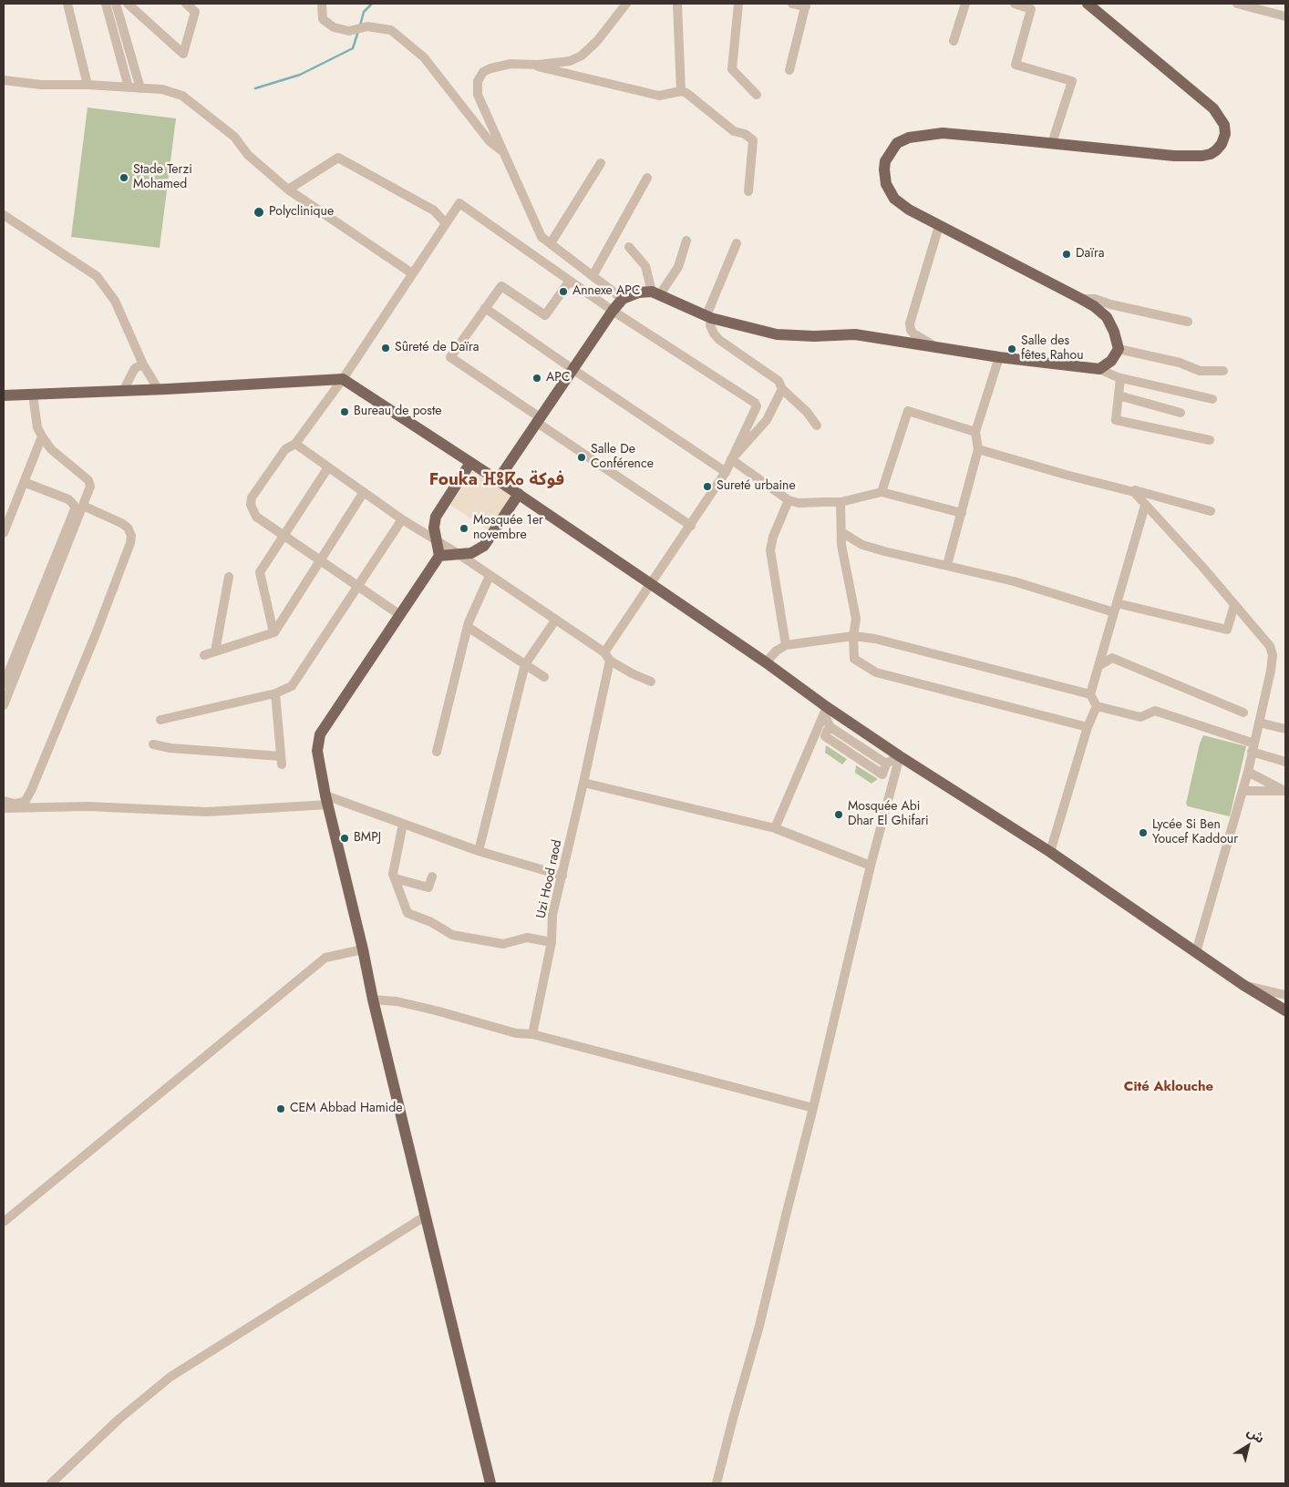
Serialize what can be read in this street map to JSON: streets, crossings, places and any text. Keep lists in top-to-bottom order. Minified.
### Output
{"streets":{"street":["Uzi Hood raod"]},"districts":["Fouka ⴼⵓⴽⴰ فوكة","Cité Aklouche"],"places":["Stade Terzi Mohamed","Polyclinique","Daïra","Annexe APC","Sûreté de Daïra","Salle des fêtes Rahou","APC","Bureau de poste","Salle De Conférence","Sureté urbaine","Mosquée 1er novembre","Mosquée Abi Dhar El Ghifari","Lycée Si Ben Youcef Kaddour","BMPJ","CEM Abbad Hamide"],"north":"top right"}
